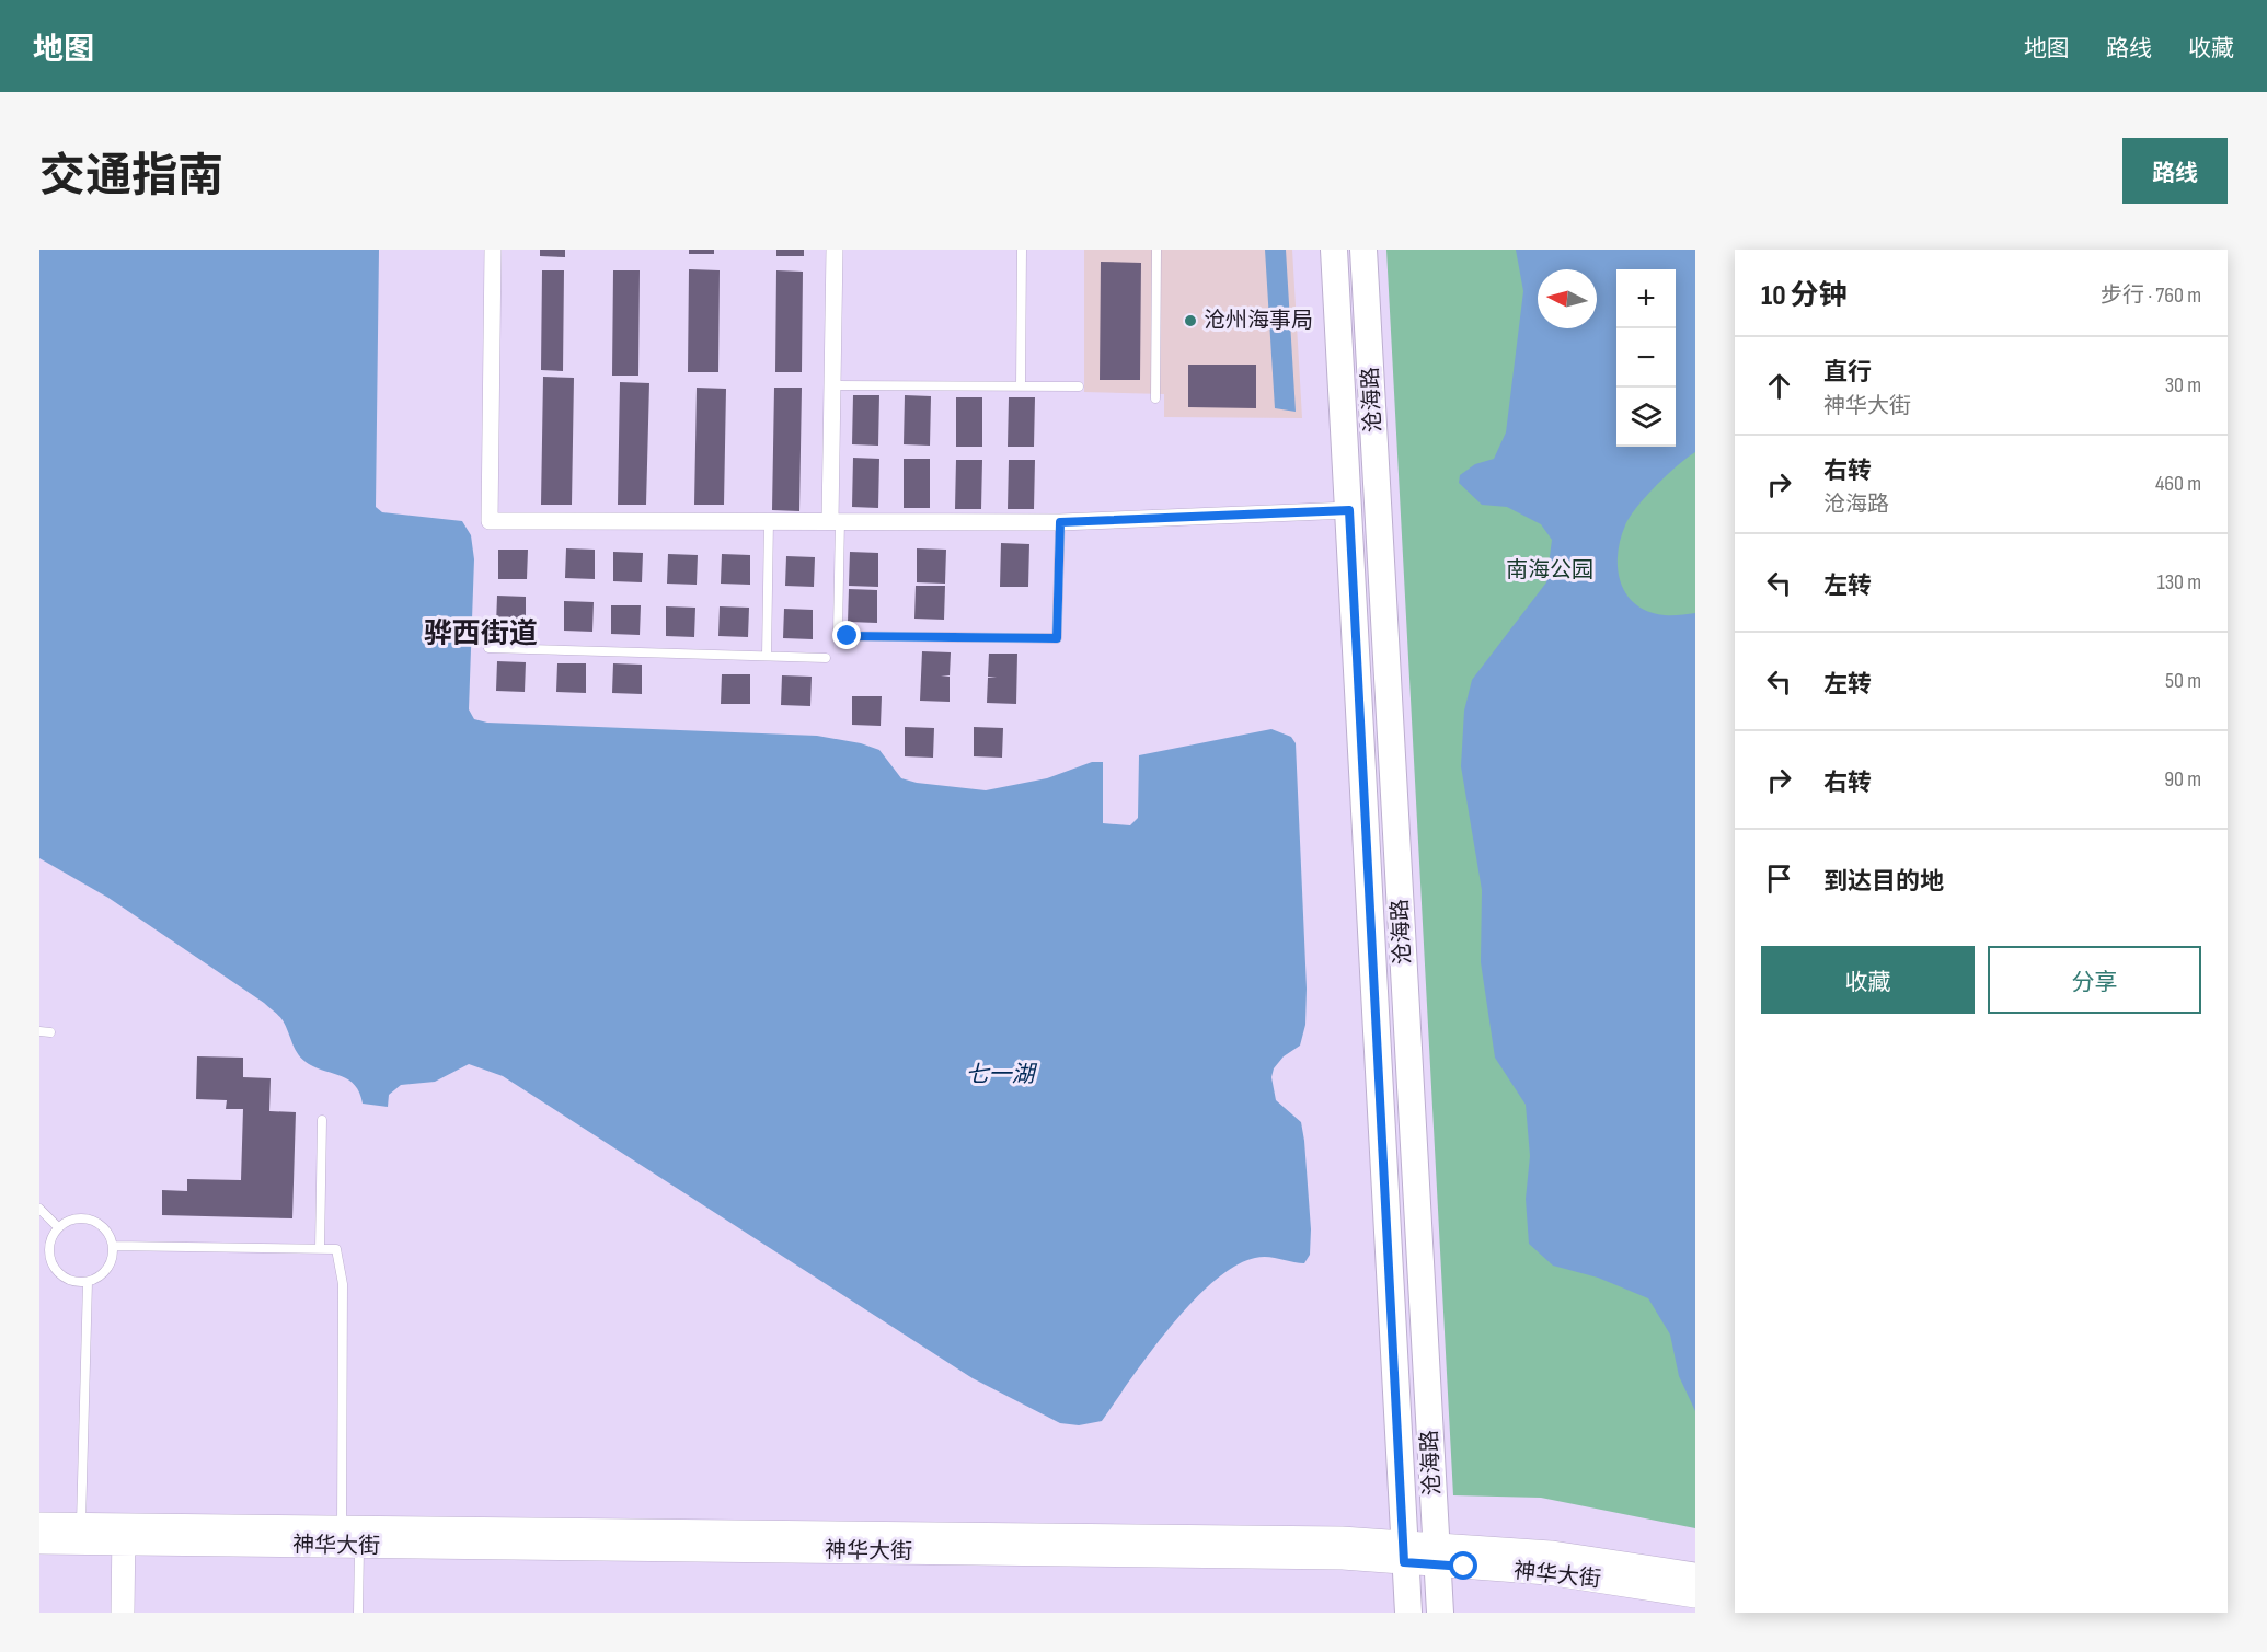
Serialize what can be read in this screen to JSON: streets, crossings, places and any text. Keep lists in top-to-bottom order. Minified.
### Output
{"streets":{"main road":["沧海路","神华大街"]},"crossings":[["沧海路","神华大街"]],"districts":["骅西街道"],"water":["七一湖"],"parks":["南海公园"],"places":["沧州海事局"],"north":"left","page":{"header":"地图","nav":["地图","路线","收藏"],"title":"交通指南","buttons":["路线",["收藏","分享"]],"heading":["10 分钟","步行 · 760 m"],"map_buttons":["+","−"],"list":[["直行","神华大街","30 m"],["右转","沧海路","460 m"],["左转","130 m"],["左转","50 m"],["右转","90 m"],"到达目的地"]}}
